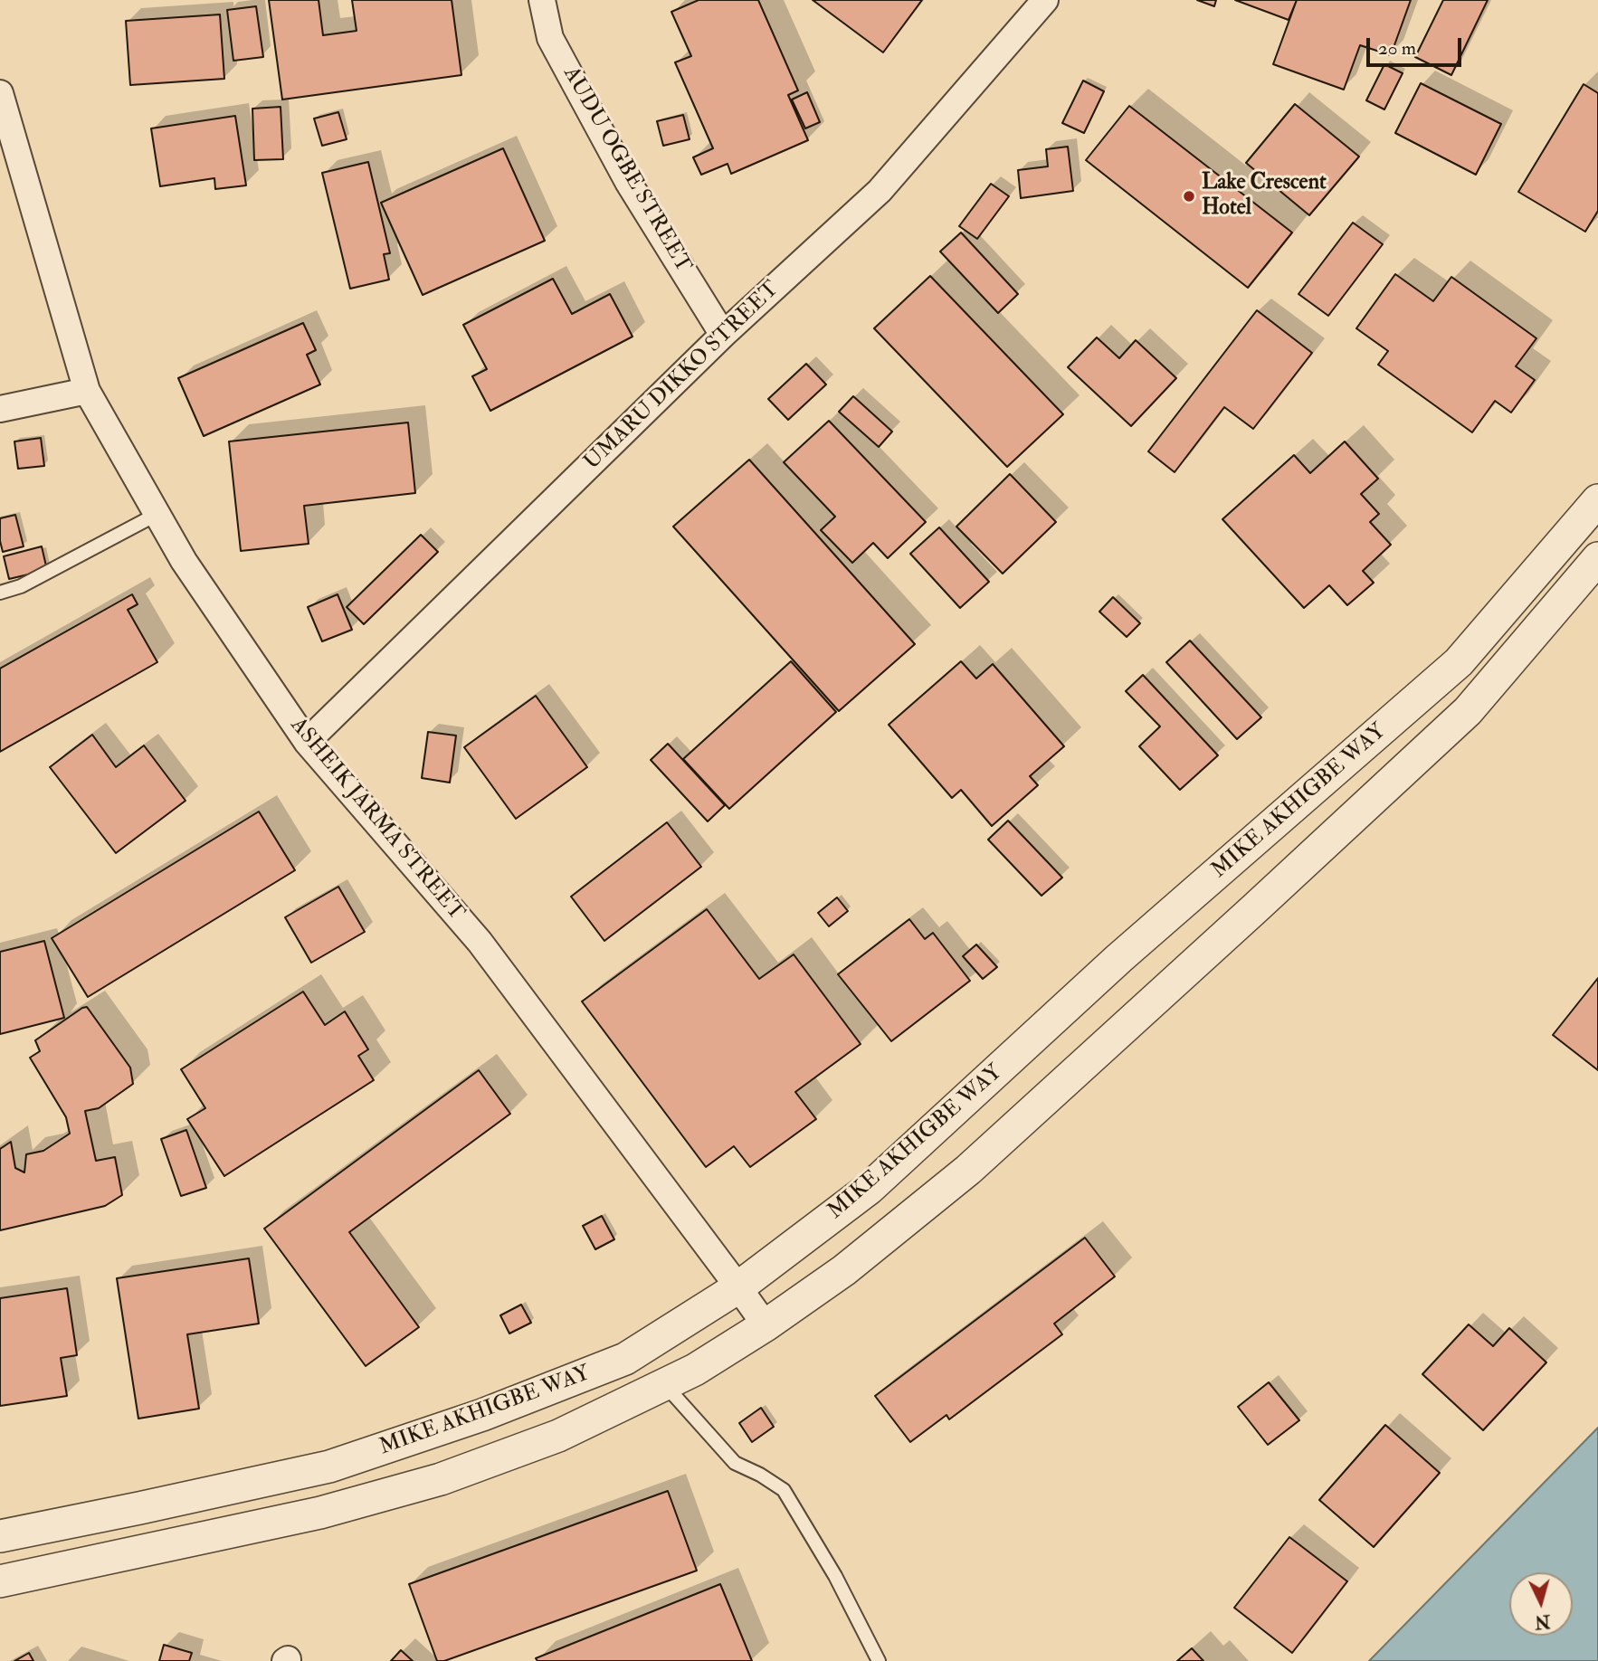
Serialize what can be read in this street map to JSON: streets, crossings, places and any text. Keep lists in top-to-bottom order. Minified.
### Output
{"streets":{"street":["AUDU OGBE STREET","UMARU DIKKO STREET","MIKE AKHIGBE WAY","ASHEIK JARMA STREET"]},"crossings":[["AUDU OGBE STREET","UMARU DIKKO STREET"],["UMARU DIKKO STREET","ASHEIK JARMA STREET"],["MIKE AKHIGBE WAY","ASHEIK JARMA STREET"]],"places":["Lake Crescent Hotel"],"scale_bar":"20 m","north":"bottom"}
